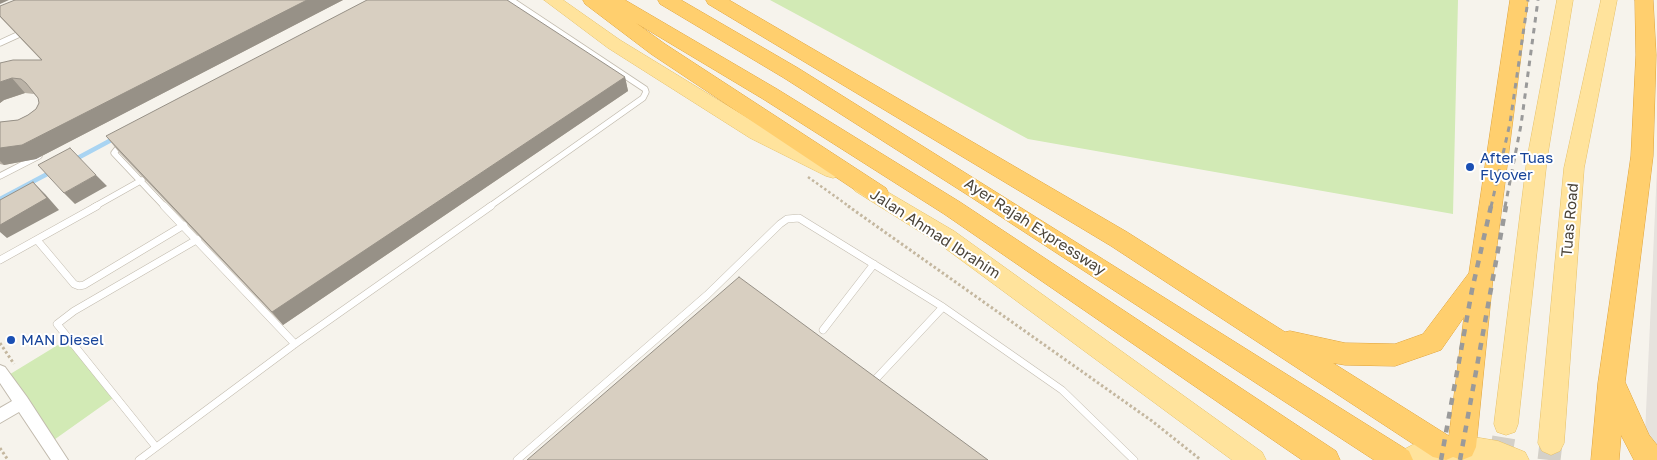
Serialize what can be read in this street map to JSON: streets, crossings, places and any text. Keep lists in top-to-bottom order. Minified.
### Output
{"streets":{"highway":["Ayer Rajah Expressway"],"main road":["Tuas Road","Jalan Ahmad Ibrahim"]},"places":["After Tuas Flyover","MAN Diesel"]}
